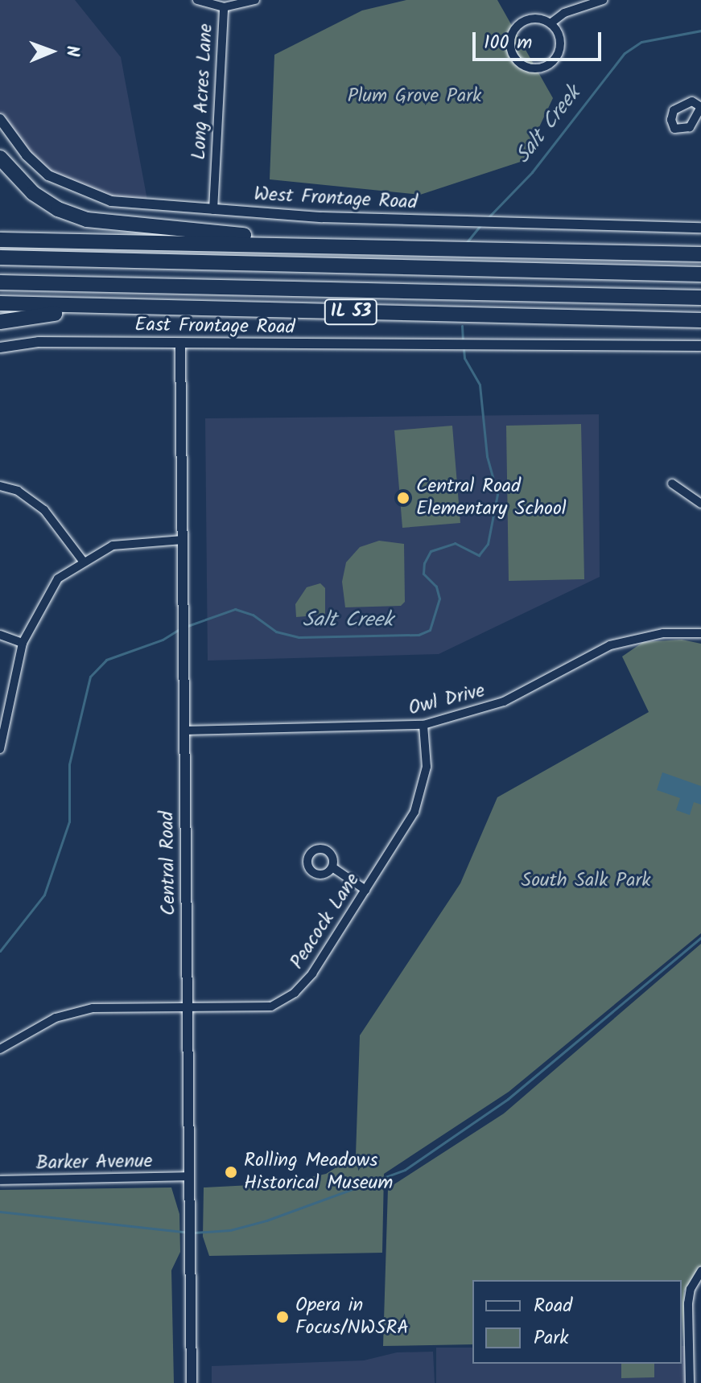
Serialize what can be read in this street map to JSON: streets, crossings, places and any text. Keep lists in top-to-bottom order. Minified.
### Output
{"streets":{"highway":["IL 53"],"street":["Long Acres Lane","West Frontage Road","East Frontage Road","Owl Drive","Central Road","Peacock Lane","Barker Avenue"]},"crossings":[["Long Acres Lane","West Frontage Road"],["East Frontage Road","Central Road"],["Owl Drive","Central Road"],["Owl Drive","Peacock Lane"],["Central Road","Peacock Lane"],["Central Road","Barker Avenue"]],"water":["Salt Creek"],"parks":["Plum Grove Park","South Salk Park"],"places":["Central Road Elementary School","Rolling Meadows Historical Museum","Opera in Focus/NWSRA"],"legend":["Road","Park"],"scale_bar":"100 m","north":"right"}
